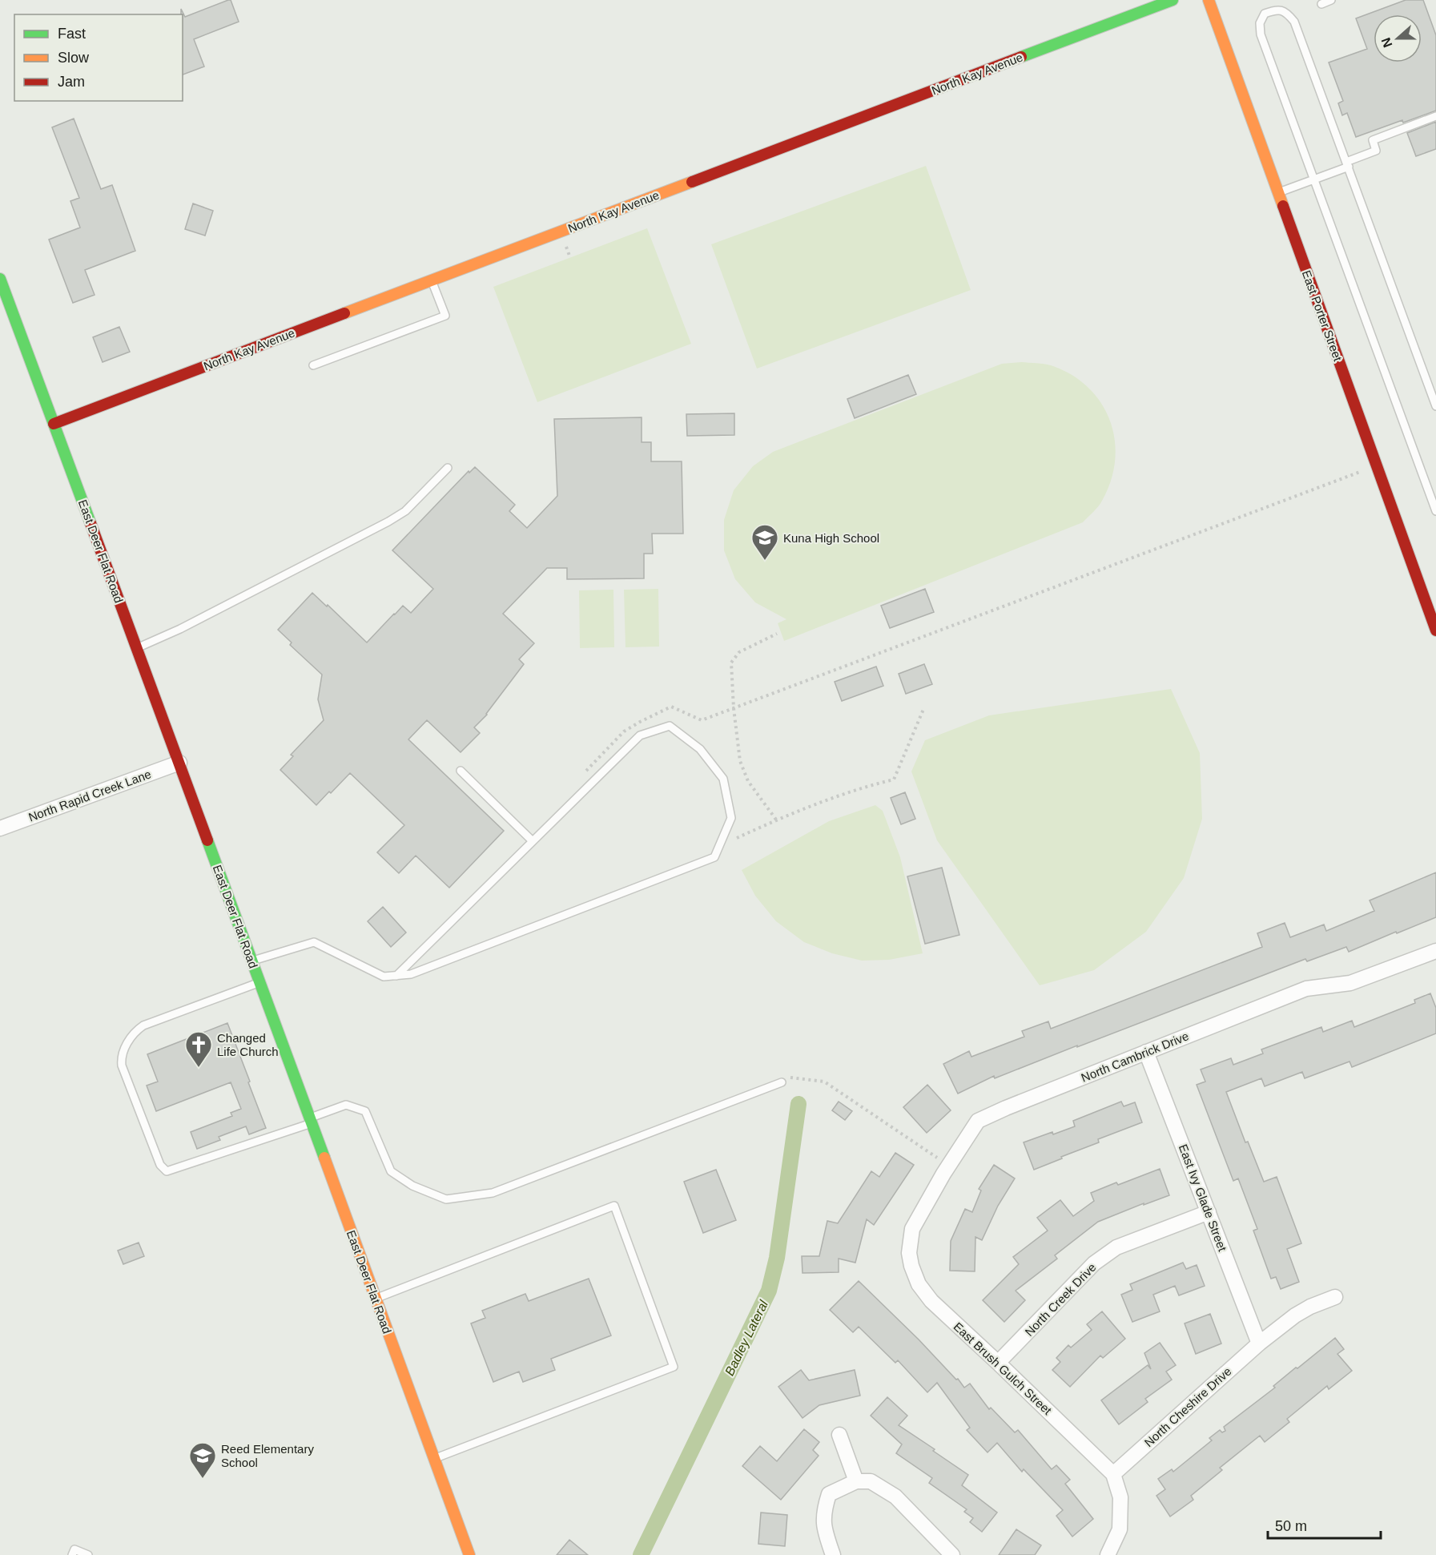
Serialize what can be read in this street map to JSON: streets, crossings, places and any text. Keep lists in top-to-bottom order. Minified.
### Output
{"streets":{"street":["North Kay Avenue","East Porter Street","East Deer Flat Road","North Rapid Creek Lane","North Cambrick Drive","East Ivy Glade Street","North Creek Drive","East Brush Gulch Street","North Cheshire Drive"]},"crossings":[["North Kay Avenue","East Deer Flat Road"],["East Deer Flat Road","North Rapid Creek Lane"],["North Cambrick Drive","East Ivy Glade Street"],["North Cambrick Drive","East Brush Gulch Street"],["East Ivy Glade Street","North Creek Drive"],["East Ivy Glade Street","North Cheshire Drive"],["North Creek Drive","East Brush Gulch Street"],["East Brush Gulch Street","North Cheshire Drive"]],"water":["Badley Lateral"],"places":{"school or university":["Kuna High School","Reed Elementary School"],"church":["Changed Life Church"]},"legend":["Fast","Slow","Jam"],"scale_bar":"50 m","north":"left"}
